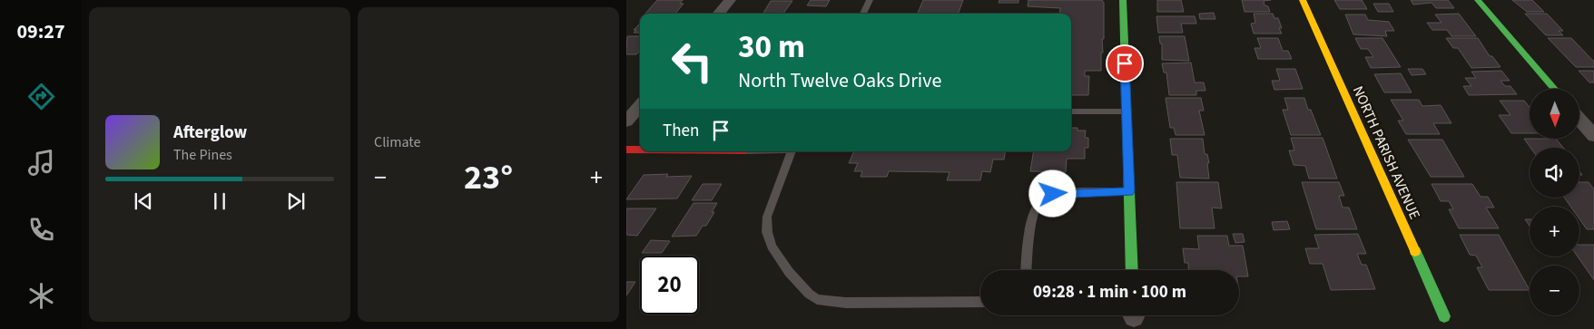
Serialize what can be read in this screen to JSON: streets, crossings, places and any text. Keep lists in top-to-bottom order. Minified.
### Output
{"streets":{"street":["NORTH PARISH AVENUE"]},"north":"bottom","page":{"tabs":"09:27","tile":"Climate","turn":["30 m","North Twelve Oaks Drive"],"map_buttons":["+","−"],"then":"Then","song":["Afterglow","The Pines"],"heat":["−","23°","+"],"limit":"20","trip":"09:28 · 1 min · 100 m"}}
